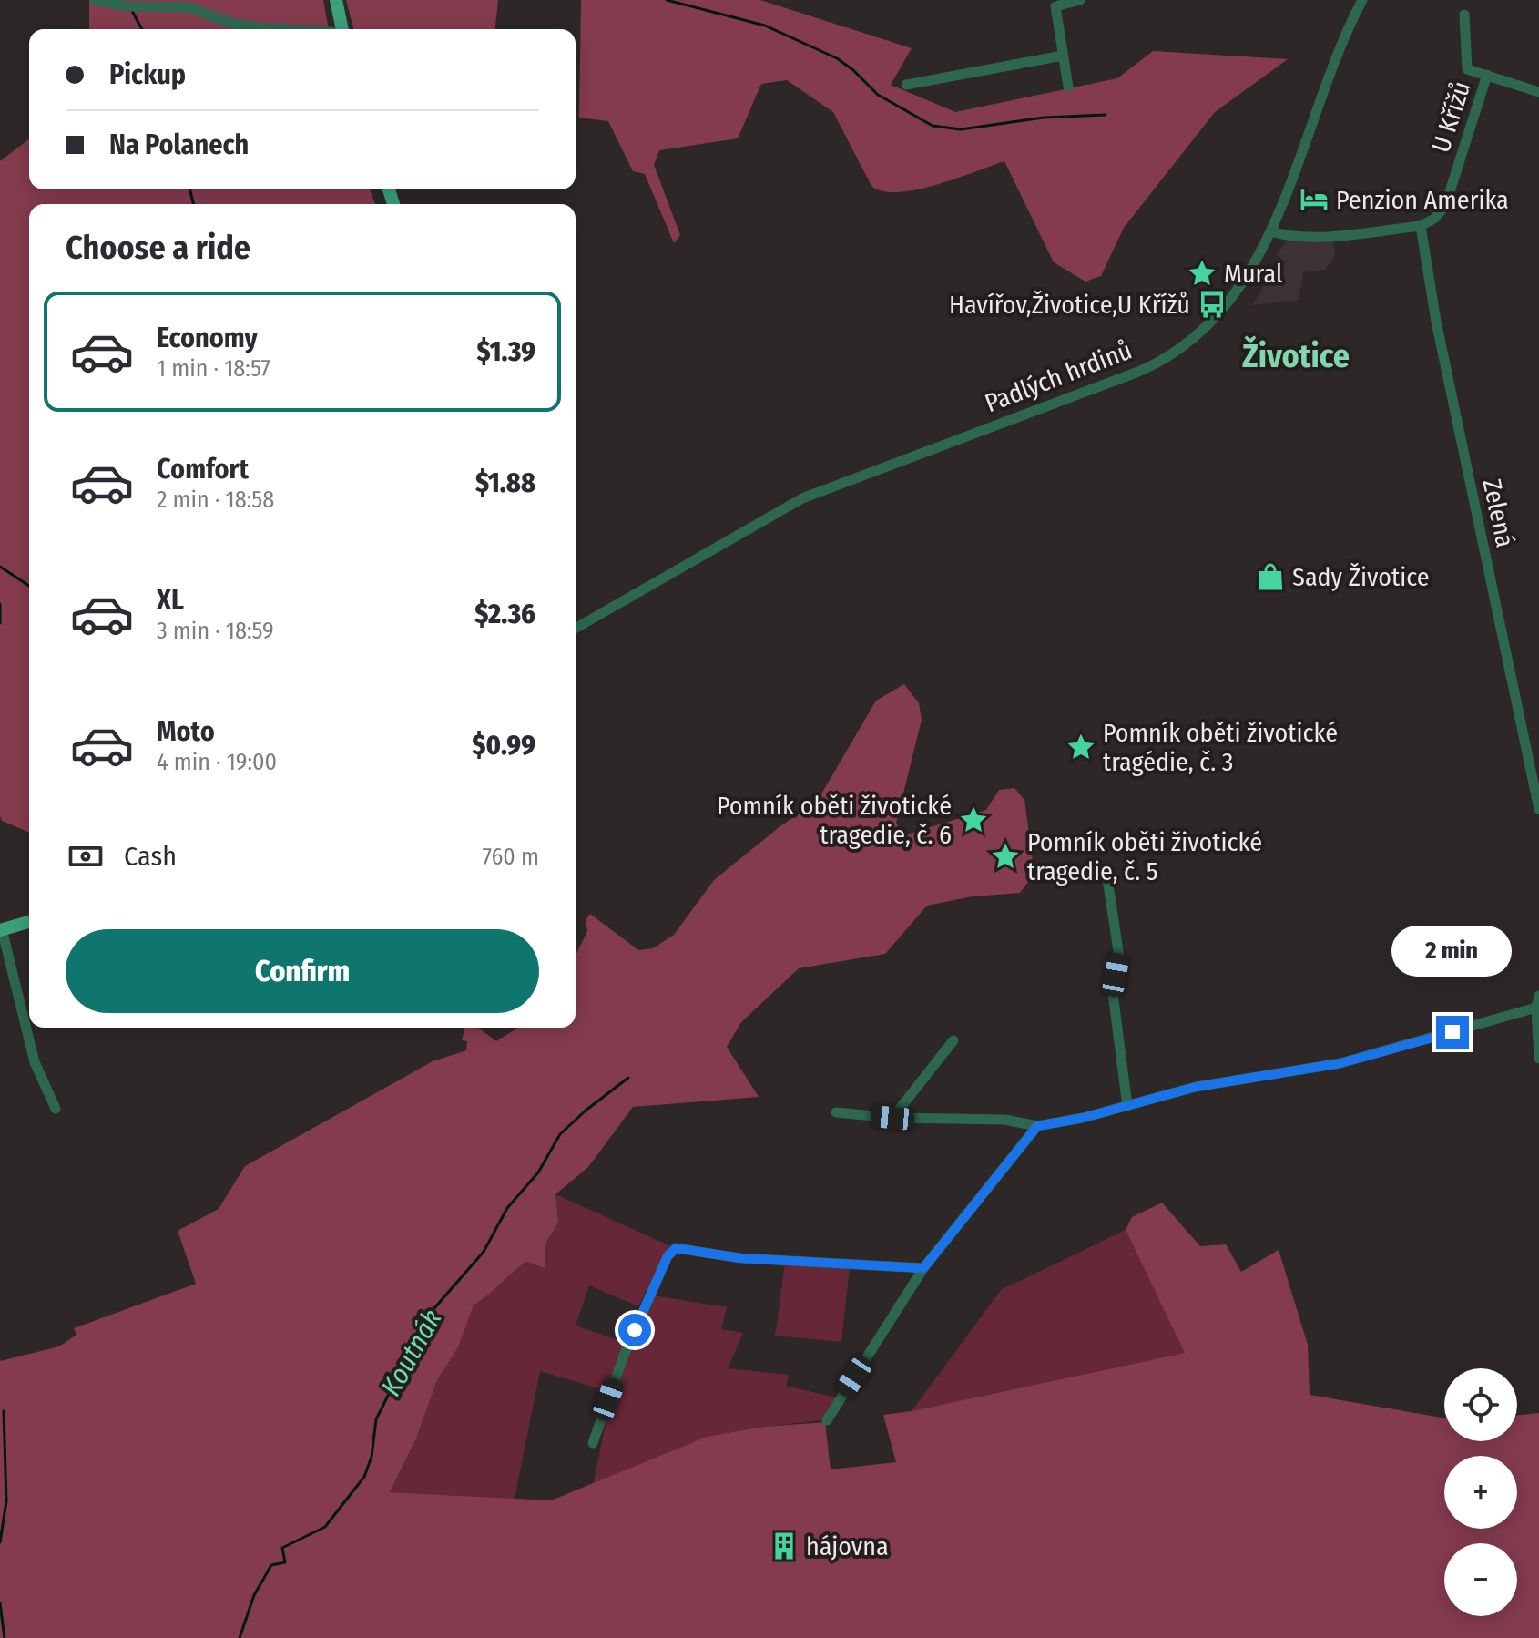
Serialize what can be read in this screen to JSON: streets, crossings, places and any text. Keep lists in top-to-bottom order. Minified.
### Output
{"streets":{"street":["U Křížů","Padlých hrdinů","Zelená"]},"crossings":[["U Křížů","Zelená"]],"districts":["Životice"],"water":["Koutnák"],"places":{"hotel":["Penzion Amerika"],"place":["Mural","Pomník oběti životické tragédie, č. 3","Pomník oběti životické tragedie, č. 6","Pomník oběti životické tragedie, č. 5"],"bus stop":["Havířov,Životice,U Křížů"],"shop":["Sady Životice"],"building":["hájovna"]},"page":{"banner":["Pickup","Na Polanech"],"heading":"Choose a ride","list":[{"name":"Economy","note":"1 min · 18:57","value":"$1.39"},{"name":"Comfort","note":"2 min · 18:58","value":"$1.88"},{"name":"XL","note":"3 min · 18:59","value":"$2.36"},{"name":"Moto","note":"4 min · 19:00","value":"$0.99"}],"pay":["Cash","760 m"],"buttons":"Confirm","bubble":"2 min","map_buttons":["+","−"]}}
